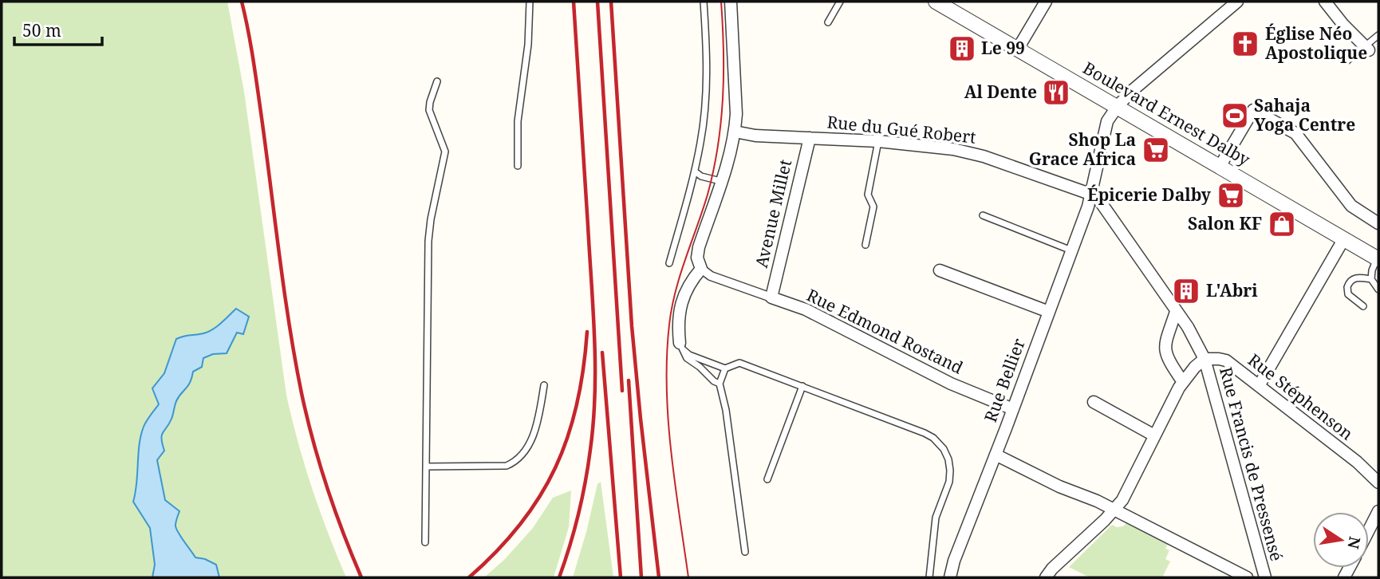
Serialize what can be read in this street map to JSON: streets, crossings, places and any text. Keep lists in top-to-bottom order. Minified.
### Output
{"streets":{"street":["Boulevard Ernest Dalby","Rue du Gué Robert","Avenue Millet","Rue Edmond Rostand","Rue Bellier","Rue Stéphenson","Rue Francis de Pressensé"]},"crossings":[["Rue du Gué Robert","Avenue Millet"],["Rue du Gué Robert","Rue Bellier"],["Avenue Millet","Rue Edmond Rostand"],["Rue Edmond Rostand","Rue Bellier"],["Rue Stéphenson","Rue Francis de Pressensé"]],"places":{"church":["Église Néo Apostolique"],"building":["Le 99","L'Abri"],"restaurant":["Al Dente"],"sports":["Sahaja Yoga Centre"],"supermarket":["Shop La Grace Africa","Épicerie Dalby"],"shop":["Salon KF"]},"scale_bar":"50 m","north":"right"}
